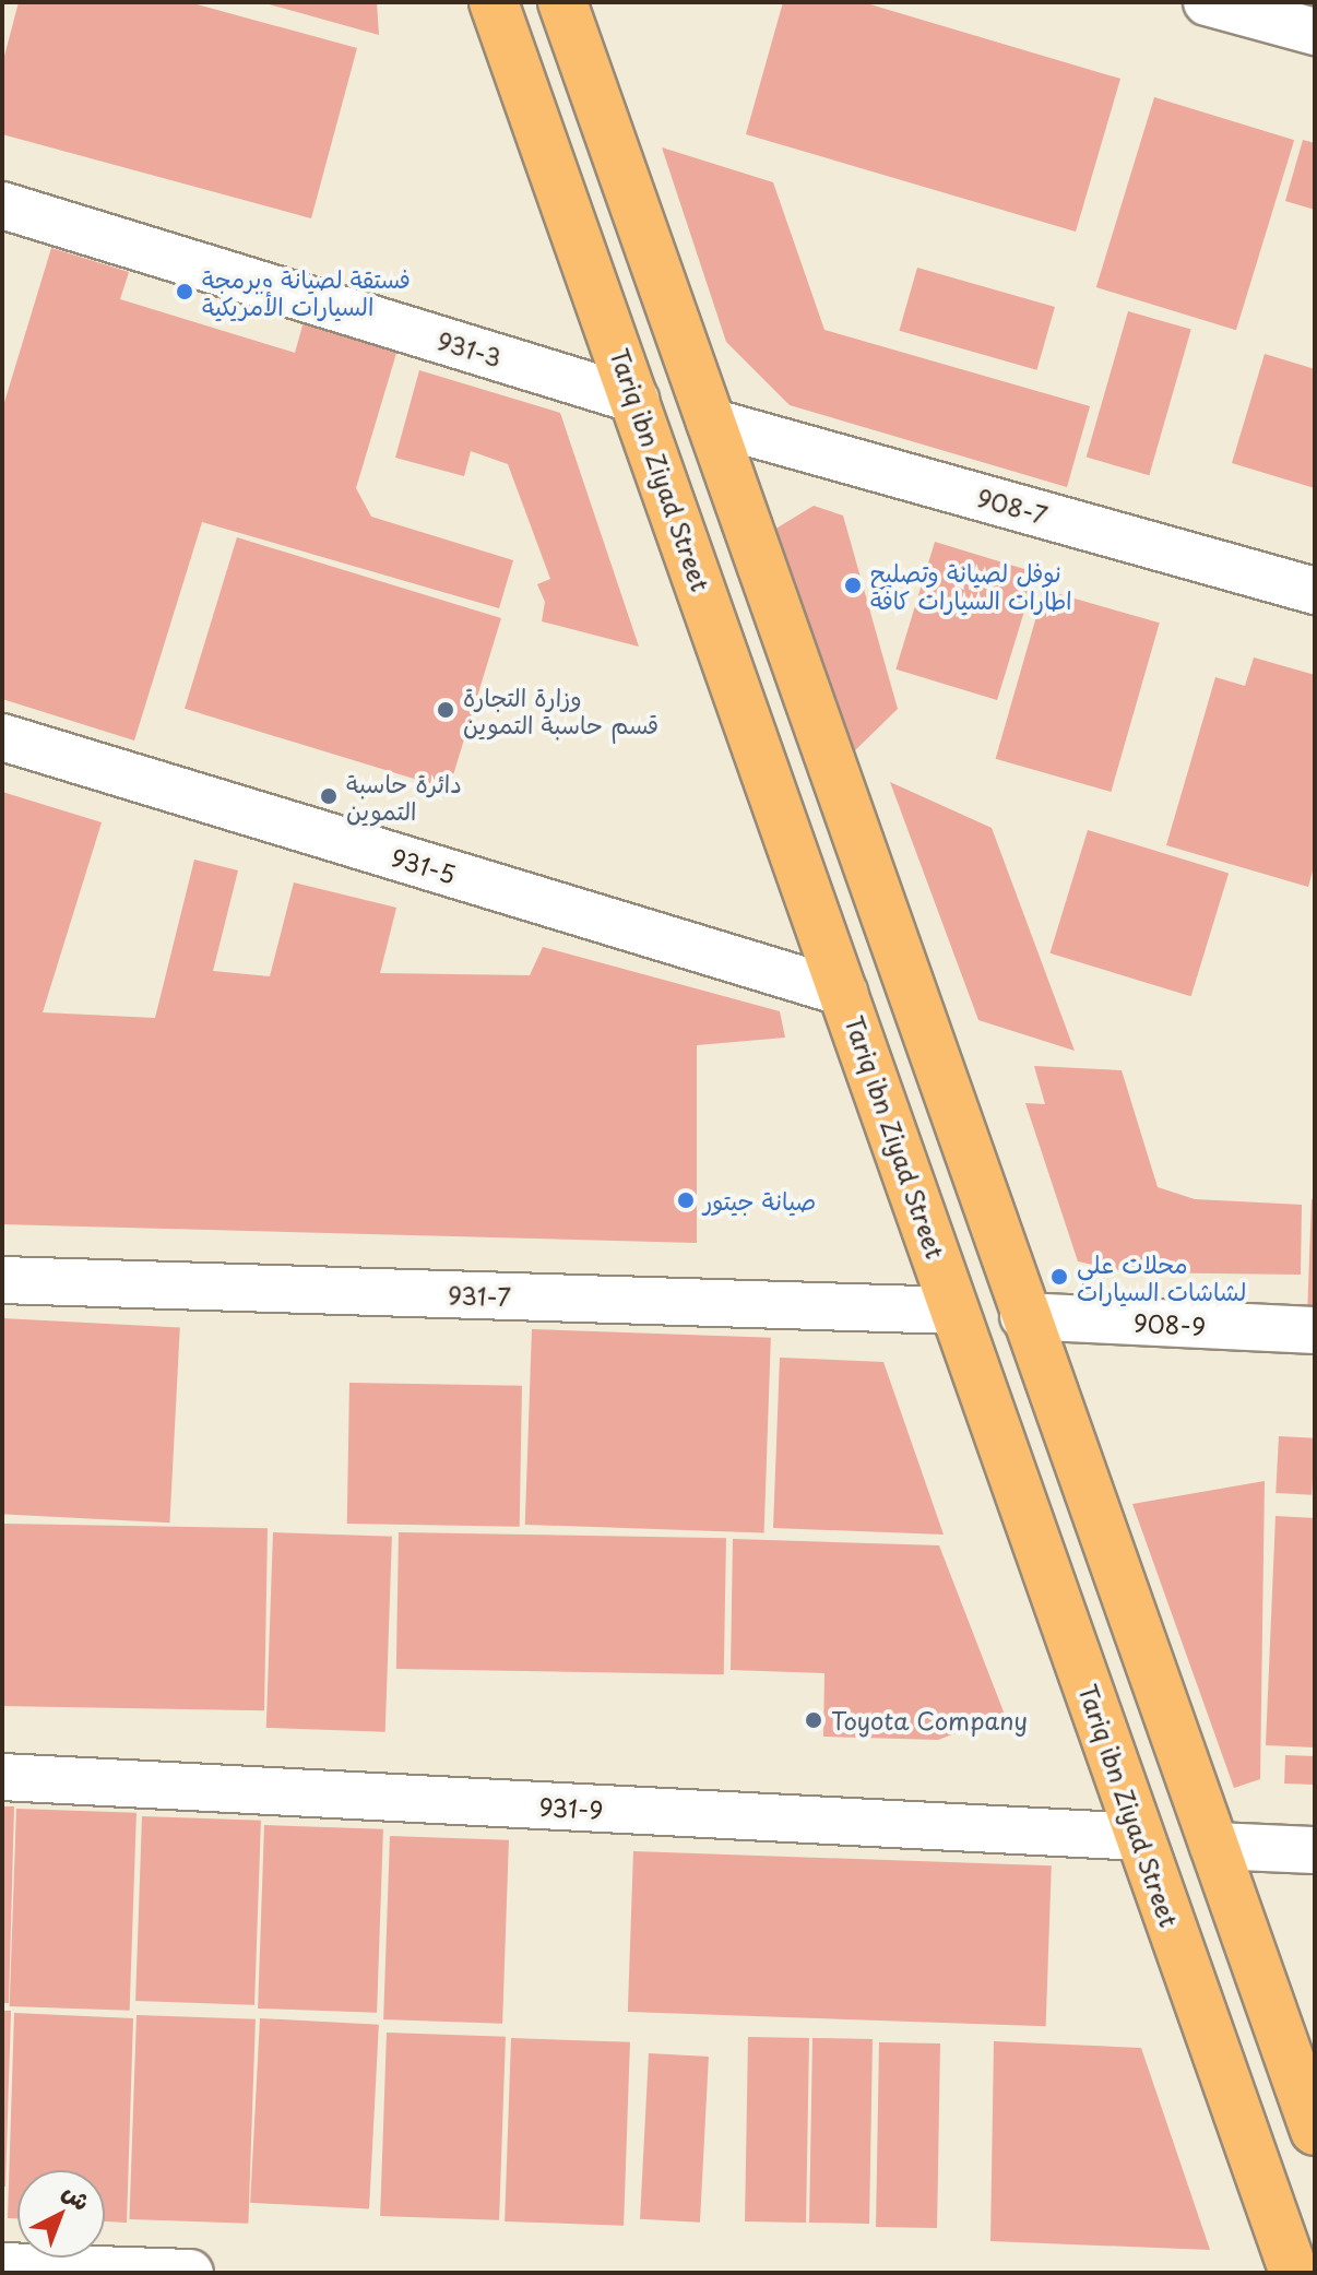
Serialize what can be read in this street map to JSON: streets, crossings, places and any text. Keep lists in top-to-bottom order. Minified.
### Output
{"streets":{"main road":["Tariq ibn Ziyad Street"],"street":["931-3","908-7","931-5","931-7","908-9","931-9"]},"crossings":[["931-3","Tariq ibn Ziyad Street"],["Tariq ibn Ziyad Street","931-5"],["Tariq ibn Ziyad Street","931-7"],["Tariq ibn Ziyad Street","931-9"]],"places":["فستقة لصيانة وبرمجة السيارات الأمريكية","نوفل لصيانة وتصليح اطارات السيارات كافة","وزارة التجارة قسم حاسبة التموين","دائرة حاسبة التموين","صيانة جيتور","محلات علي لشاشات السيارات","Toyota Company"],"north":"top right"}
